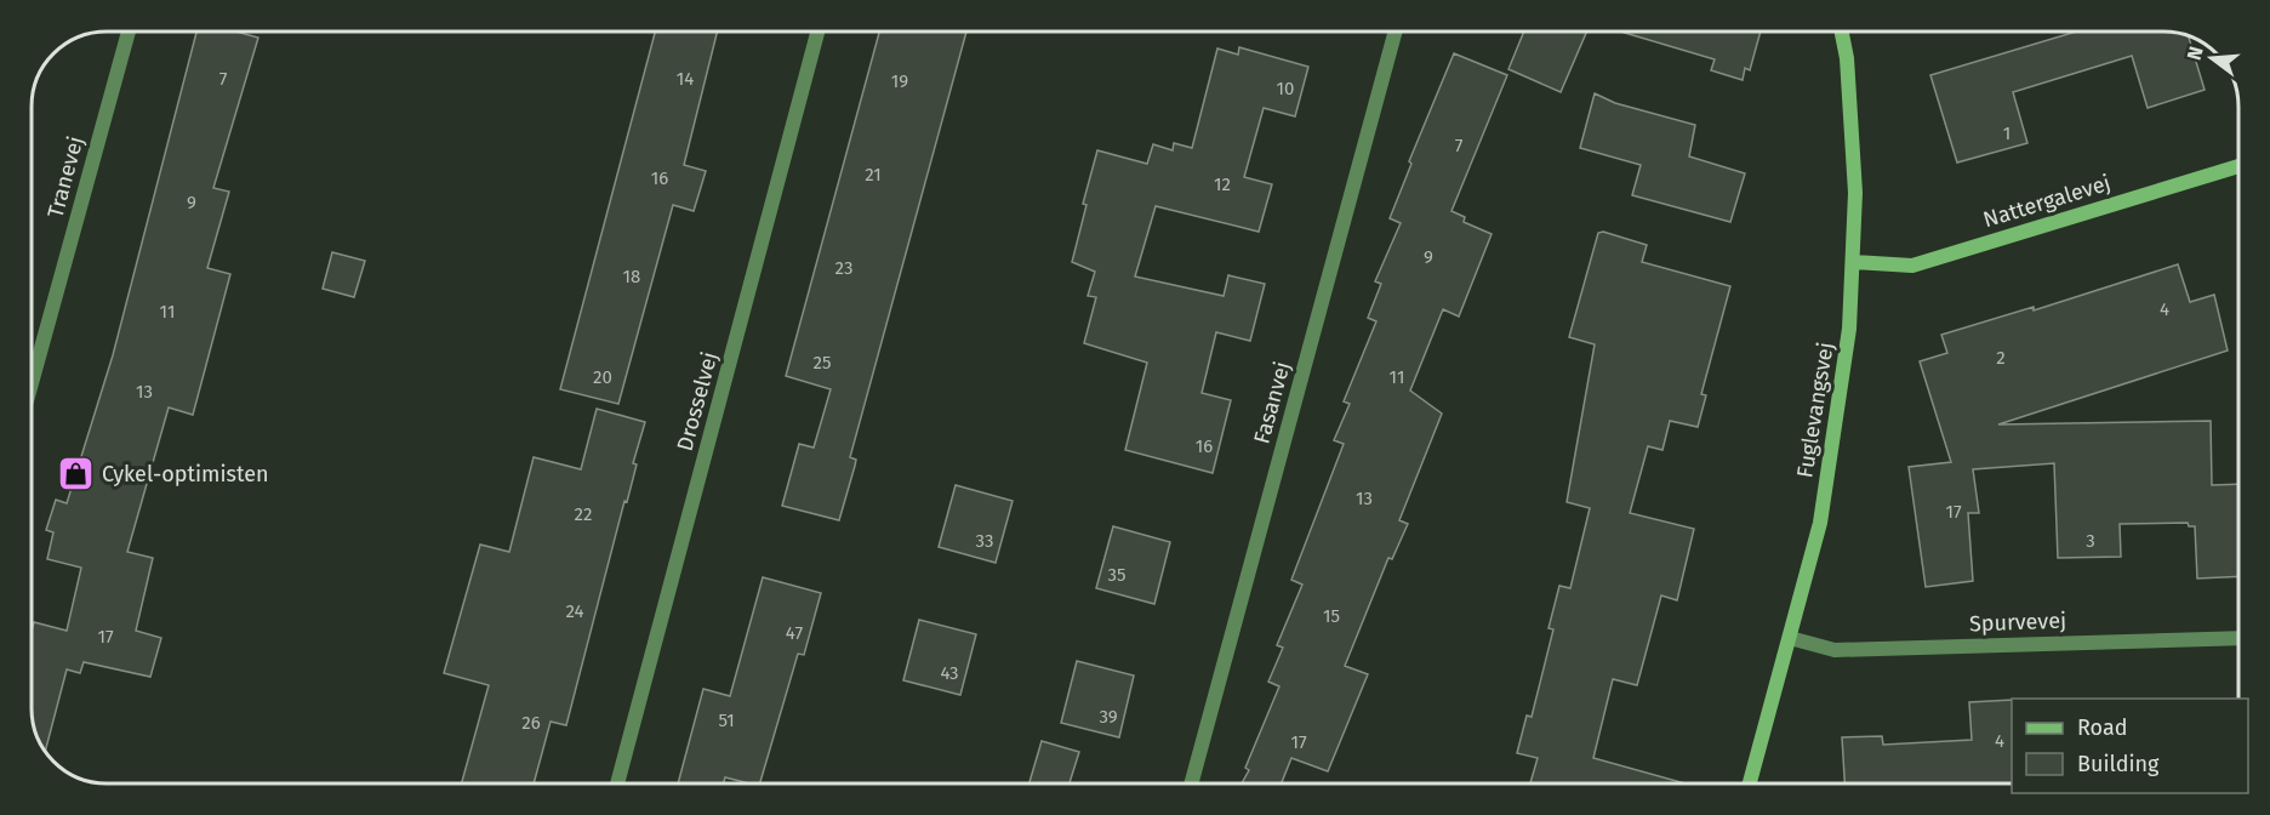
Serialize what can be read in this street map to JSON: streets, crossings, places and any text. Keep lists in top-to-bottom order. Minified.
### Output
{"streets":{"street":["Tranevej","Nattergalevej","Drosselvej","Fasanvej","Fuglevangsvej","Spurvevej"]},"crossings":[["Nattergalevej","Fuglevangsvej"],["Fuglevangsvej","Spurvevej"]],"places":{"shop":["Cykel-optimisten"]},"house_numbers":["7","14","19","10","1","7","21","16","12","9","9","23","18","4","11","2","25","20","11","13","16","13","17","22","33","3","35","24","15","47","17","43","39","51","26","4","17"],"legend":["Road","Building"],"north":"left"}
